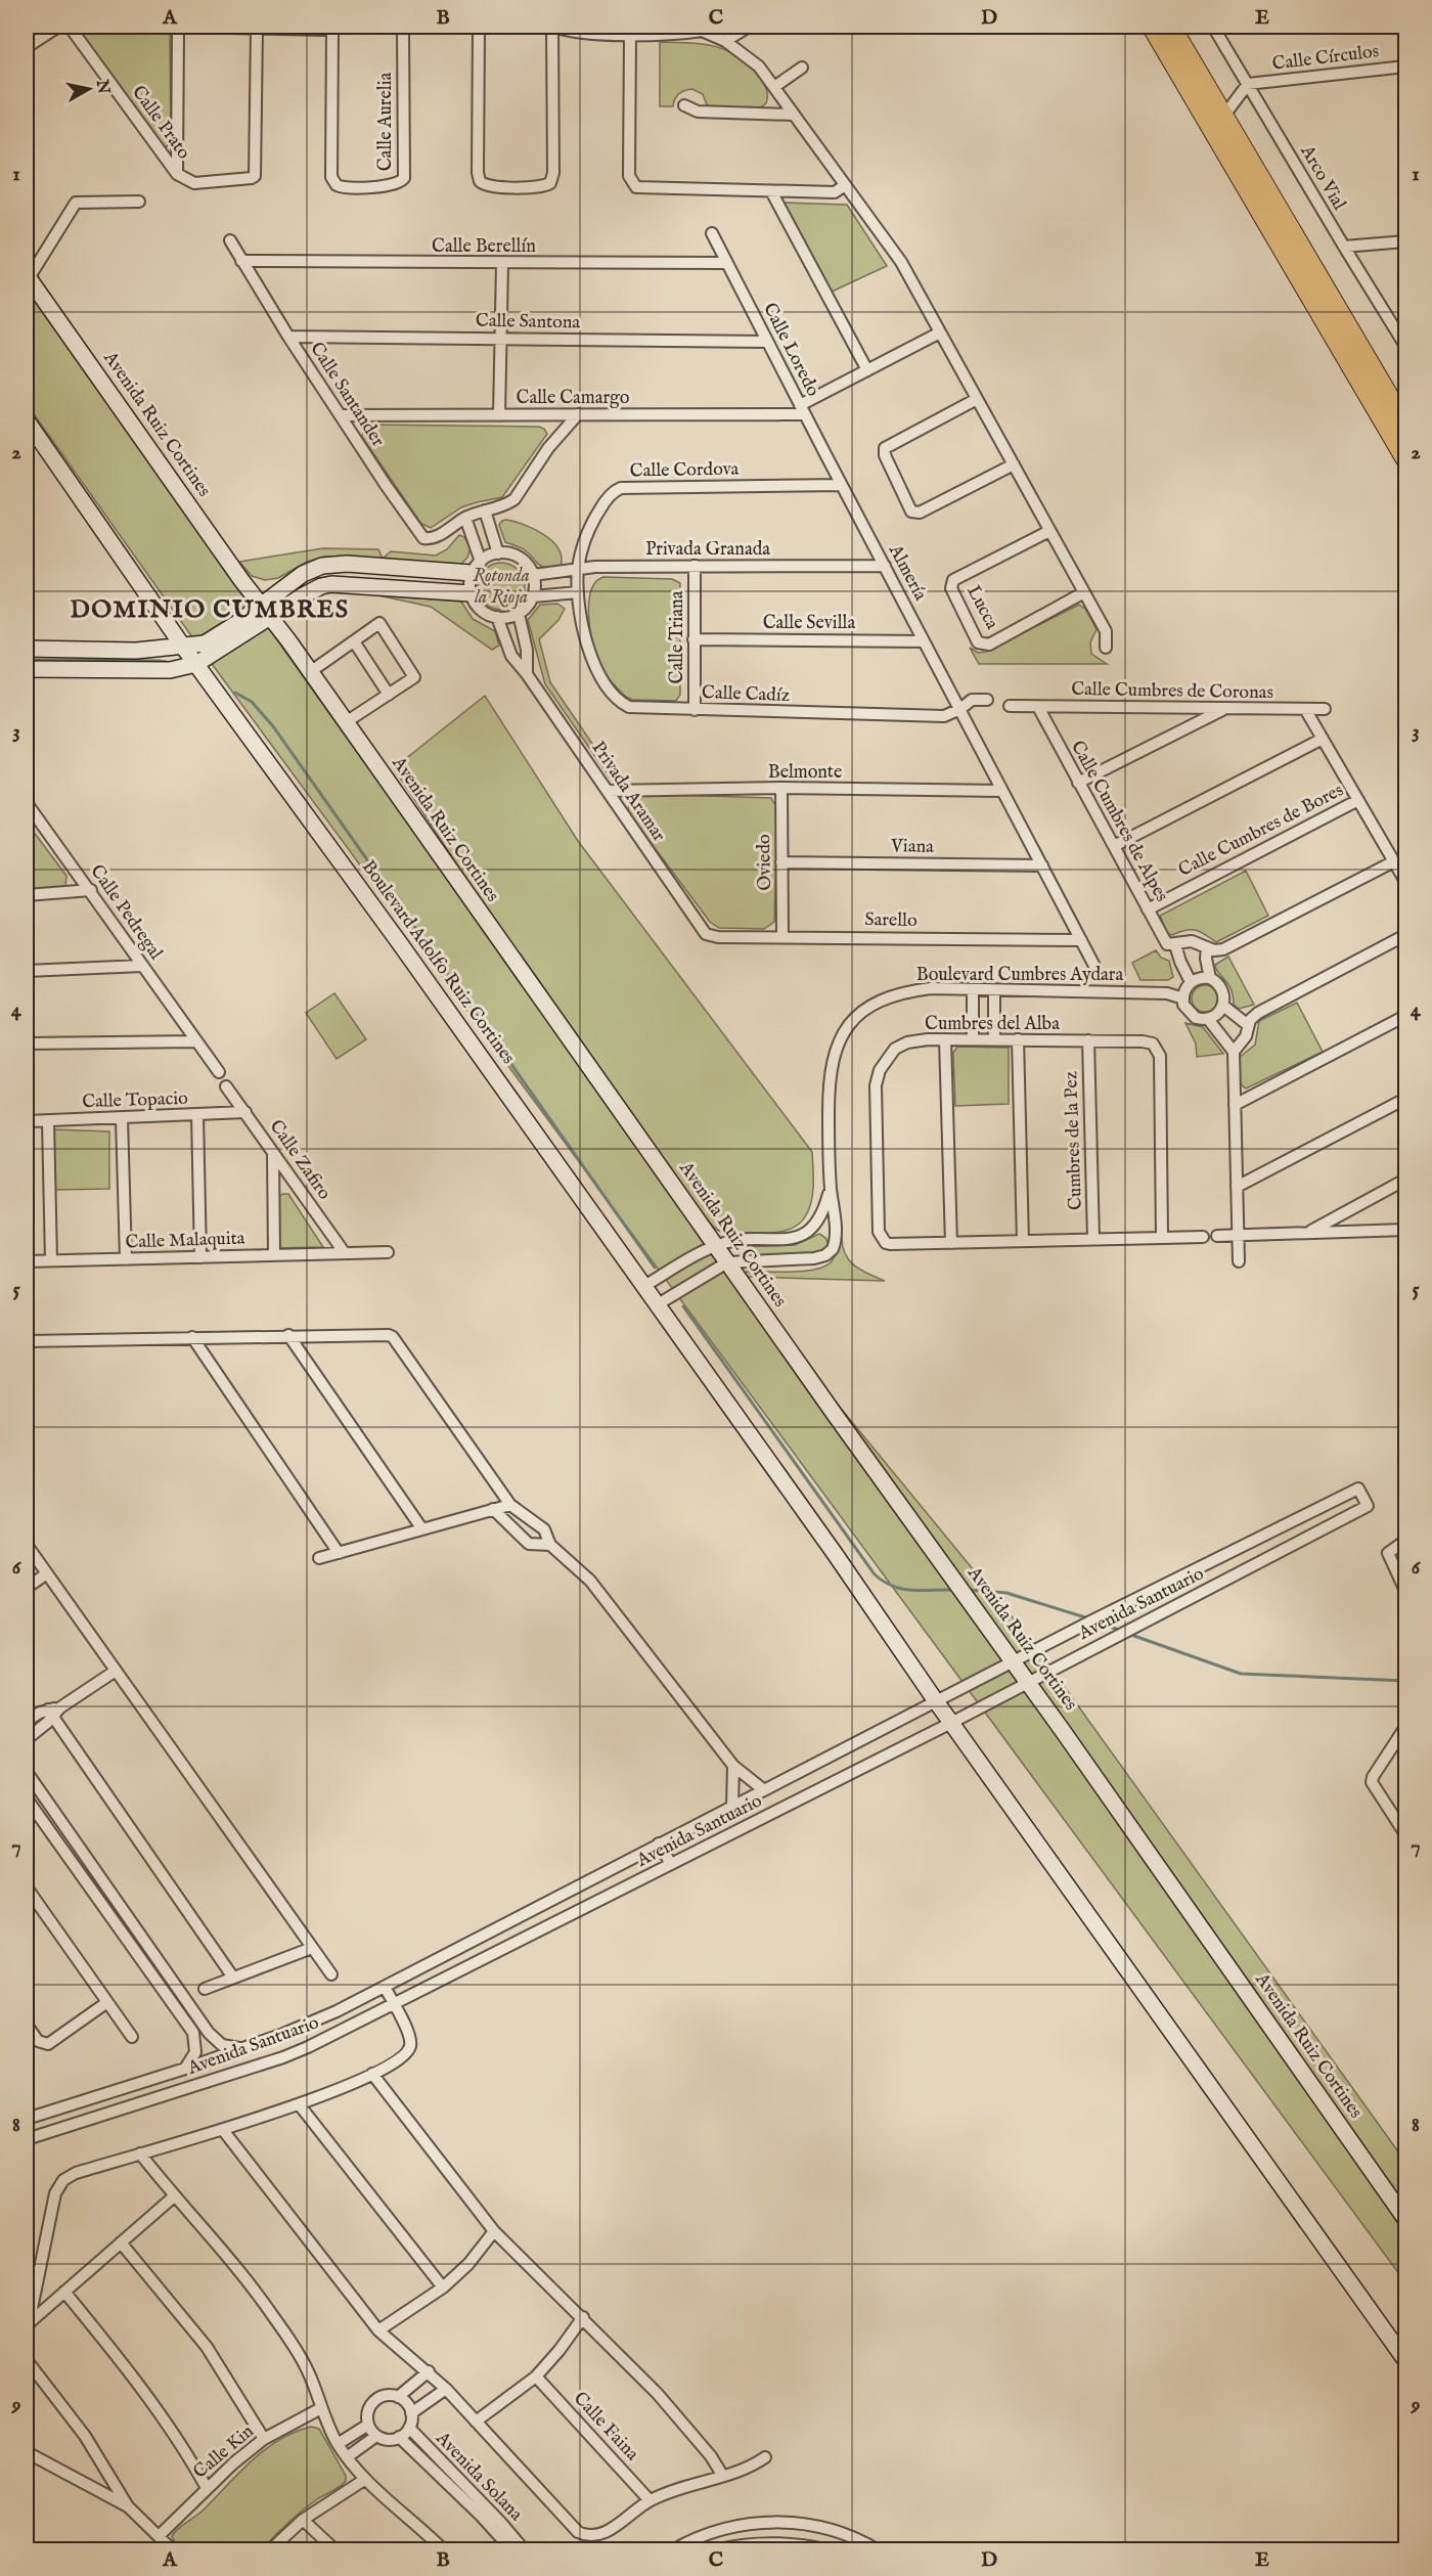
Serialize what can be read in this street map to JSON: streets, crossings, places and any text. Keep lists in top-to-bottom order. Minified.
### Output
{"streets":{"main road":["Avenida Ruiz Cortines","Boulevard Adolfo Ruiz Cortines"],"street":["Calle Círculos","Calle Aurelia","Calle Prato","Arco Vial","Calle Berellín","Calle Santona","Calle Loredo","Calle Santander","Calle Camargo","Calle Cordova","Privada Granada","Almería","Lucca","Calle Sevilla","Calle Triana","Calle Cumbres de Coronas","Calle Cadíz","Belmonte","Privada Aramar","Calle Cumbres de Alpes","Calle Cumbres de Bores","Viana","Oviedo","Calle Pedregal","Sarello","Boulevard Cumbres Aydara","Cumbres del Alba","Calle Topacio","Cumbres de la Pez","Calle Zafiro","Calle Malaquita","Avenida Santuario","Calle Faina","Calle Kin","Avenida Solana"]},"crossings":[["Calle Círculos","Arco Vial"],["Calle Berellín","Calle Loredo"],["Calle Berellín","Calle Santander"],["Calle Santona","Calle Loredo"],["Calle Santona","Calle Santander"],["Calle Loredo","Calle Camargo"],["Calle Loredo","Almería"],["Calle Santander","Calle Camargo"],["Avenida Ruiz Cortines","Boulevard Cumbres Aydara"],["Avenida Ruiz Cortines","Avenida Santuario"],["Calle Cordova","Privada Granada"],["Calle Cordova","Almería"],["Calle Cordova","Calle Cadíz"],["Privada Granada","Almería"],["Privada Granada","Calle Triana"],["Privada Granada","Privada Aramar"],["Almería","Calle Sevilla"],["Almería","Calle Cadíz"],["Calle Sevilla","Calle Triana"],["Calle Triana","Calle Cadíz"],["Calle Cumbres de Coronas","Calle Cumbres de Alpes"],["Belmonte","Privada Aramar"],["Belmonte","Oviedo"],["Privada Aramar","Sarello"],["Calle Cumbres de Alpes","Calle Cumbres de Bores"],["Viana","Oviedo"],["Oviedo","Sarello"],["Cumbres del Alba","Cumbres de la Pez"],["Calle Topacio","Calle Zafiro"],["Calle Zafiro","Calle Malaquita"]],"districts":["DOMINIO CUMBRES"],"parks":["Rotonda la Rioja"],"north":"right","grid":{"columns":["A","B","C","D","E"],"rows":["1","2","3","4","5","6","7","8","9"]}}
